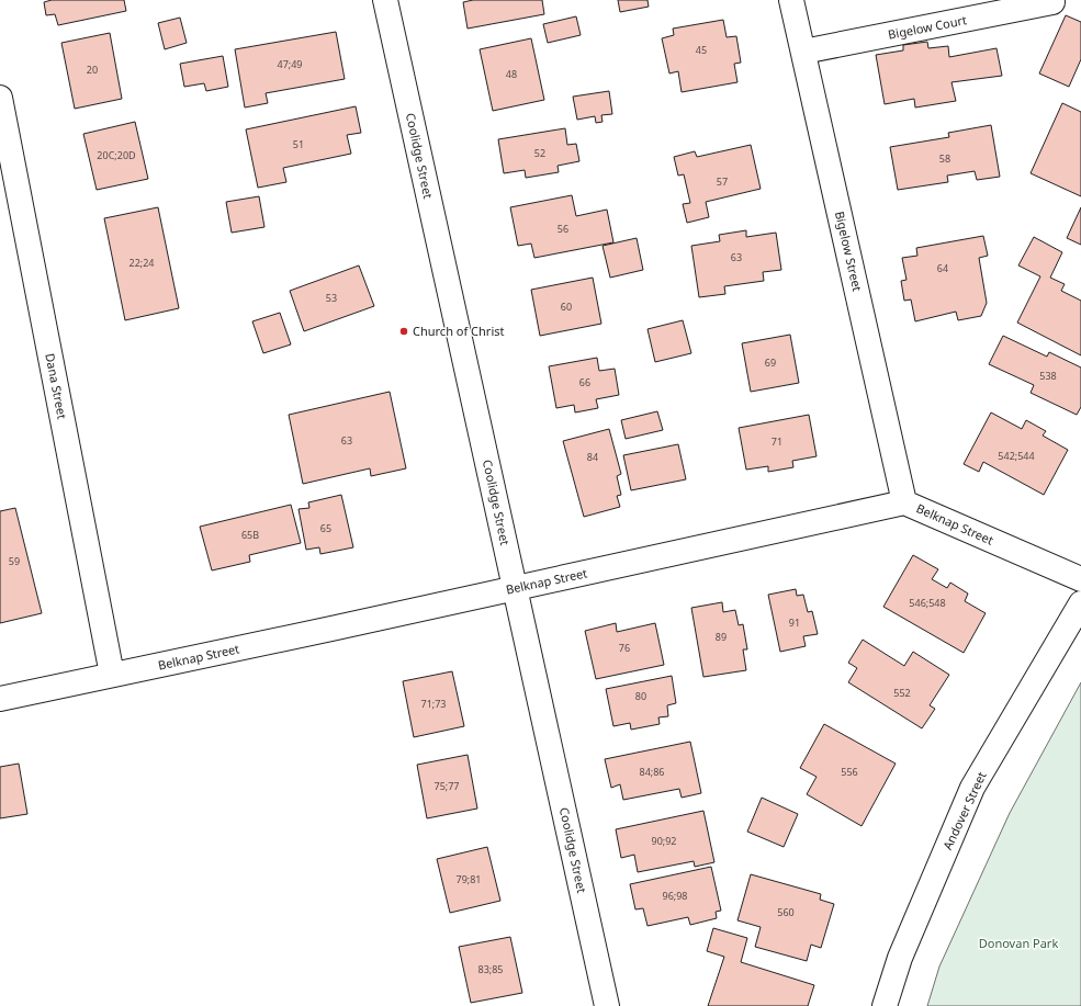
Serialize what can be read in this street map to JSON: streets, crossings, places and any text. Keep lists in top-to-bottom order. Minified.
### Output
{"streets":{"street":["Bigelow Court","Coolidge Street","Bigelow Street","Dana Street","Belknap Street","Andover Street"]},"crossings":[["Bigelow Court","Bigelow Street"],["Coolidge Street","Belknap Street"],["Bigelow Street","Belknap Street"],["Dana Street","Belknap Street"]],"parks":["Donovan Park"],"places":["Church of Christ"],"house_numbers":["45","47;49","20","48","51","52","20C;20D","58","57","56","63","22;24","64","53","60","69","538","66","63","71","542;544","84","65","65B","59","546;548","91","89","76","552","80","71;73","84;86","556","75;77","90;92","79;81","96;98","560","83;85"]}
